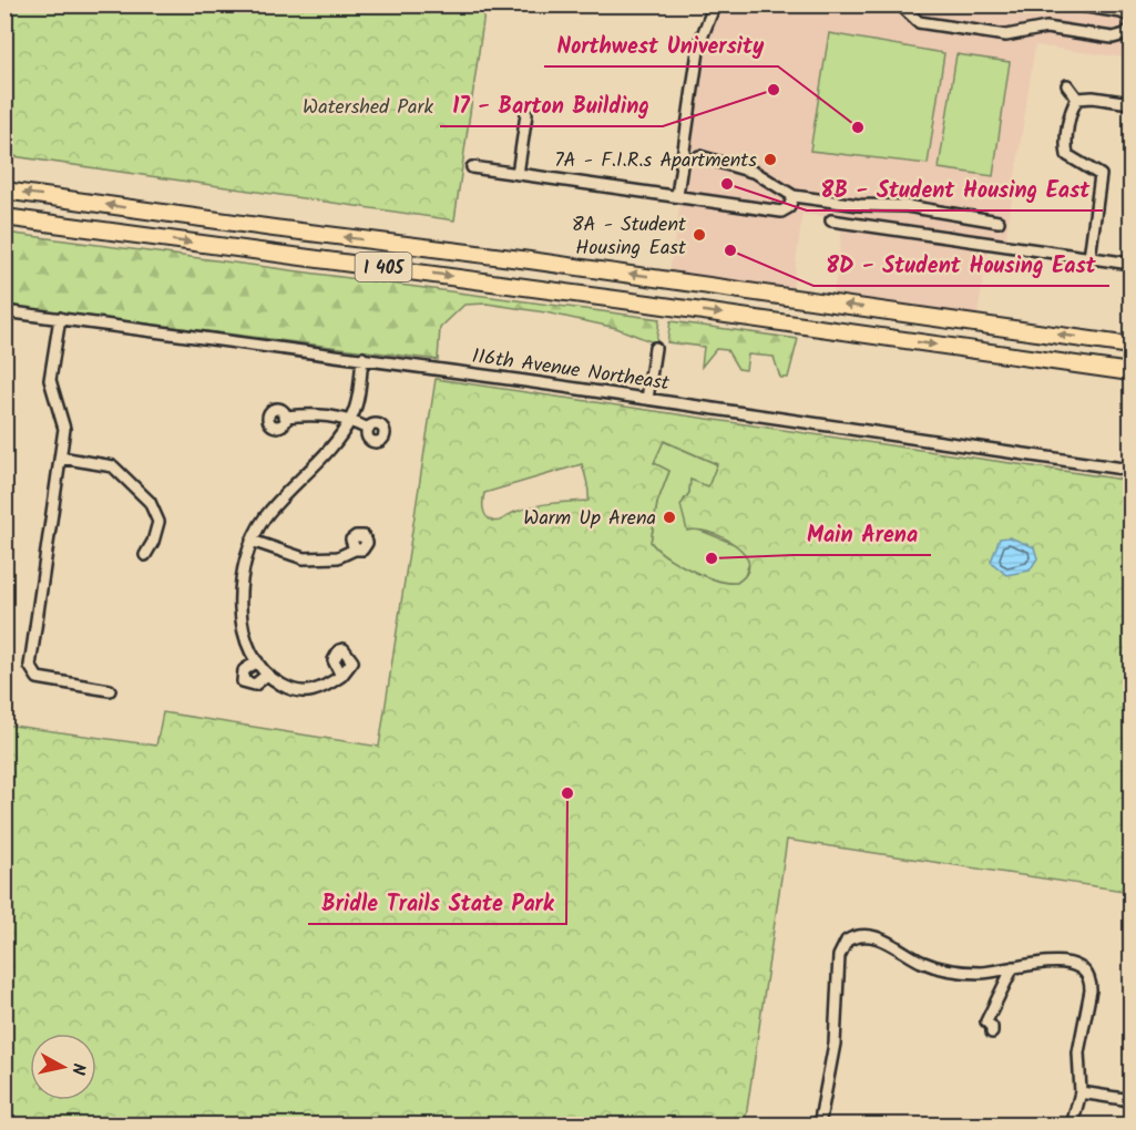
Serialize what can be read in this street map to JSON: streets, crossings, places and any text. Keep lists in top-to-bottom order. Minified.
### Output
{"streets":{"highway":["I 405"],"street":["116th Avenue Northeast"]},"parks":["Watershed Park"],"places":["17 - Barton Building","Northwest University","7A - F.I.R.s Apartments","8B - Student Housing East","8A - Student Housing East","8D - Student Housing East","Warm Up Arena","Main Arena","Bridle Trails State Park"],"north":"right"}
